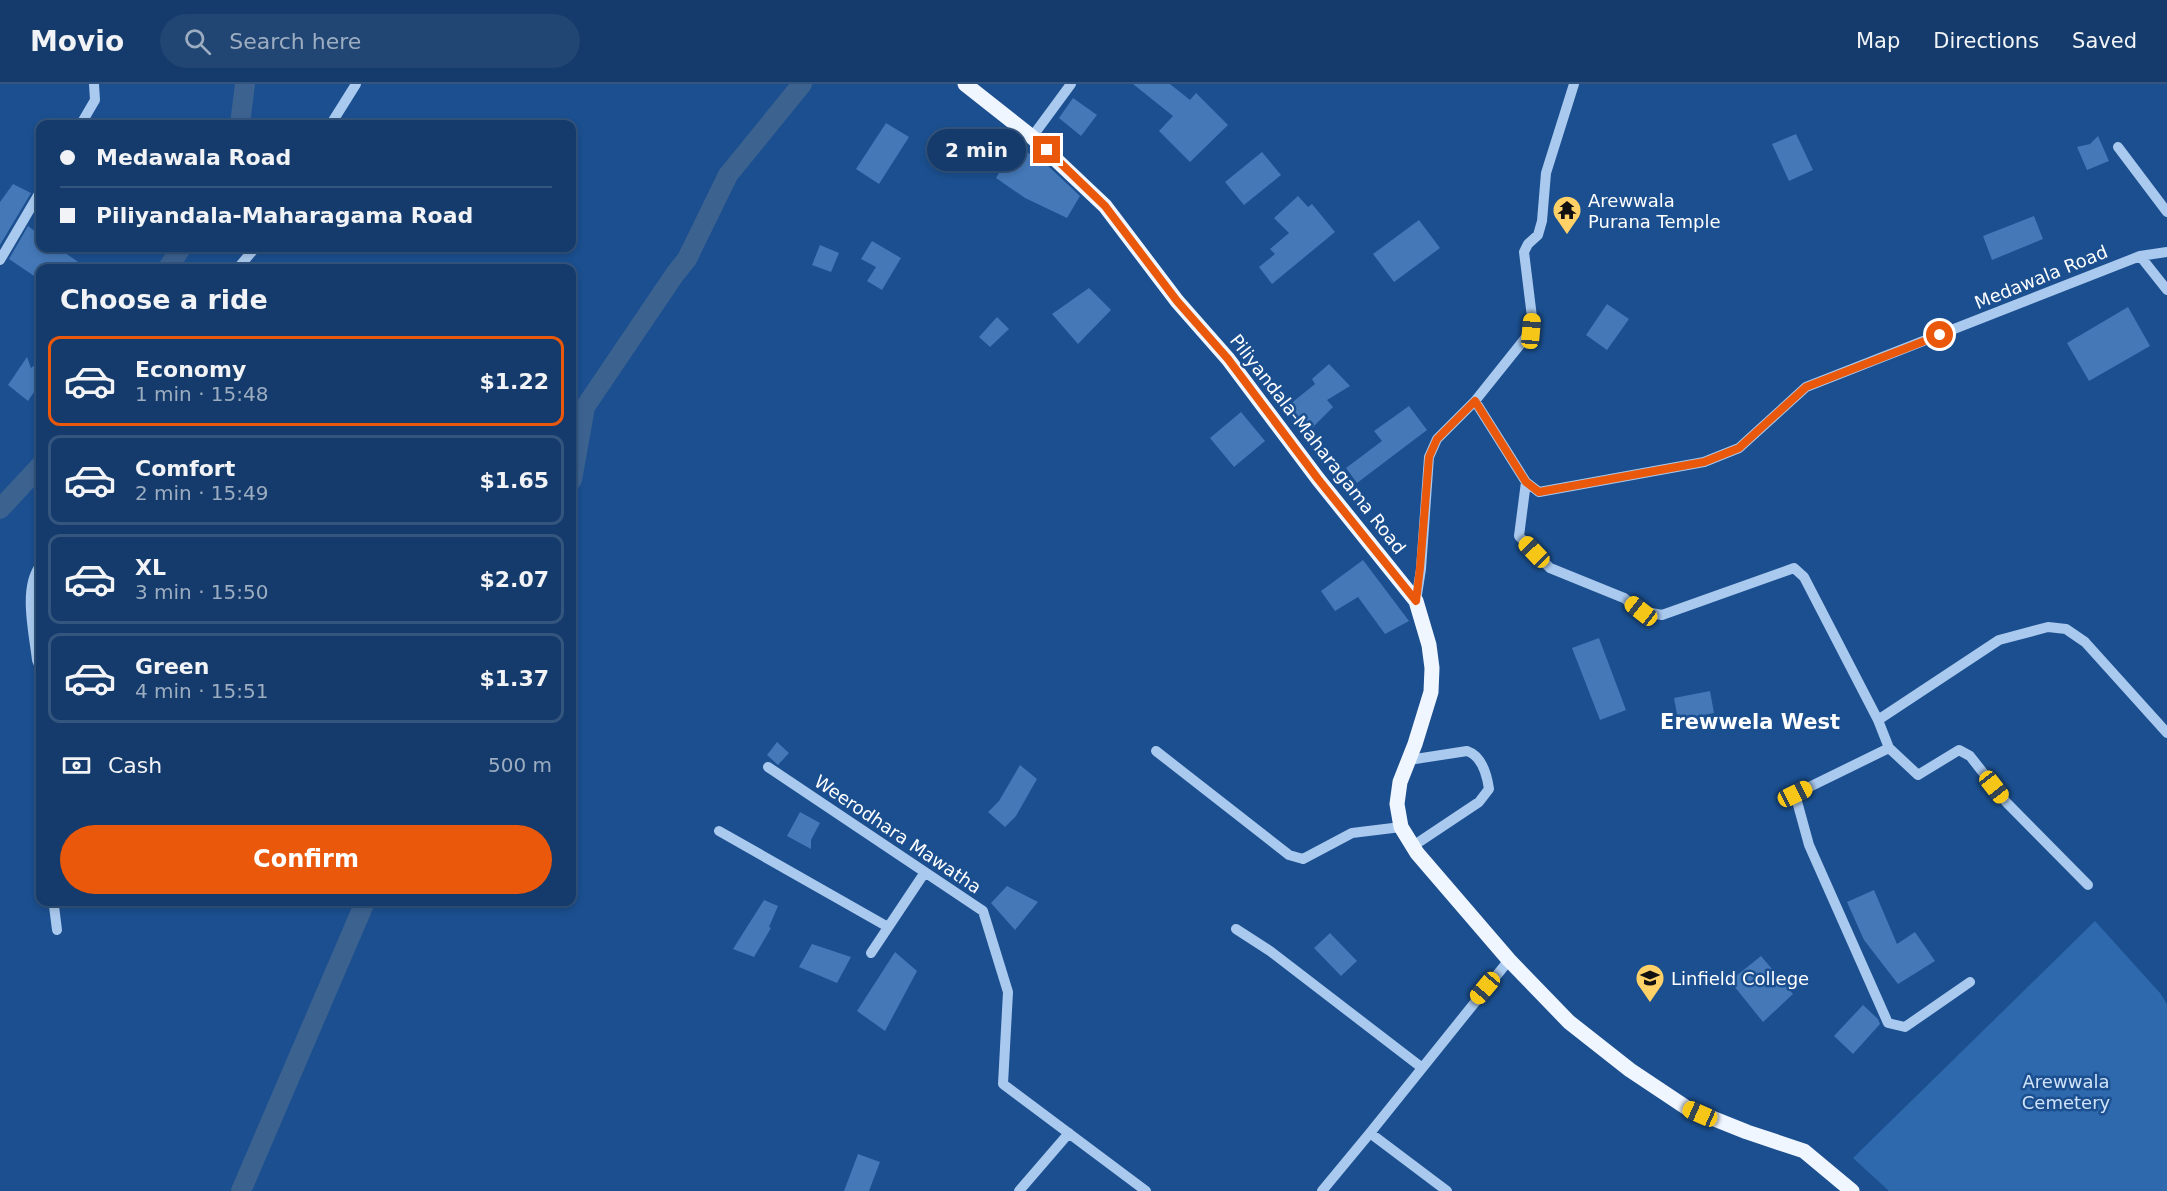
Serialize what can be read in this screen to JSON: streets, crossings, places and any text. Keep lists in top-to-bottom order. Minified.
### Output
{"streets":{"main road":["Piliyandala-Maharagama Road"],"street":["Medawala Road","Weerodhara Mawatha"]},"districts":["Erewwela West"],"parks":["Arewwala Cemetery"],"places":{"temple":["Arewwala Purana Temple"],"school or university":["Linfield College"]},"page":{"header":"Movio","search":"Search here","nav":["Map","Directions","Saved"],"banner":["Medawala Road","Piliyandala-Maharagama Road"],"bubble":"2 min","heading":"Choose a ride","list":[{"name":"Economy","note":"1 min · 15:48","value":"$1.22"},{"name":"Comfort","note":"2 min · 15:49","value":"$1.65"},{"name":"XL","note":"3 min · 15:50","value":"$2.07"},{"name":"Green","note":"4 min · 15:51","value":"$1.37"}],"pay":["Cash","500 m"],"buttons":"Confirm"}}
